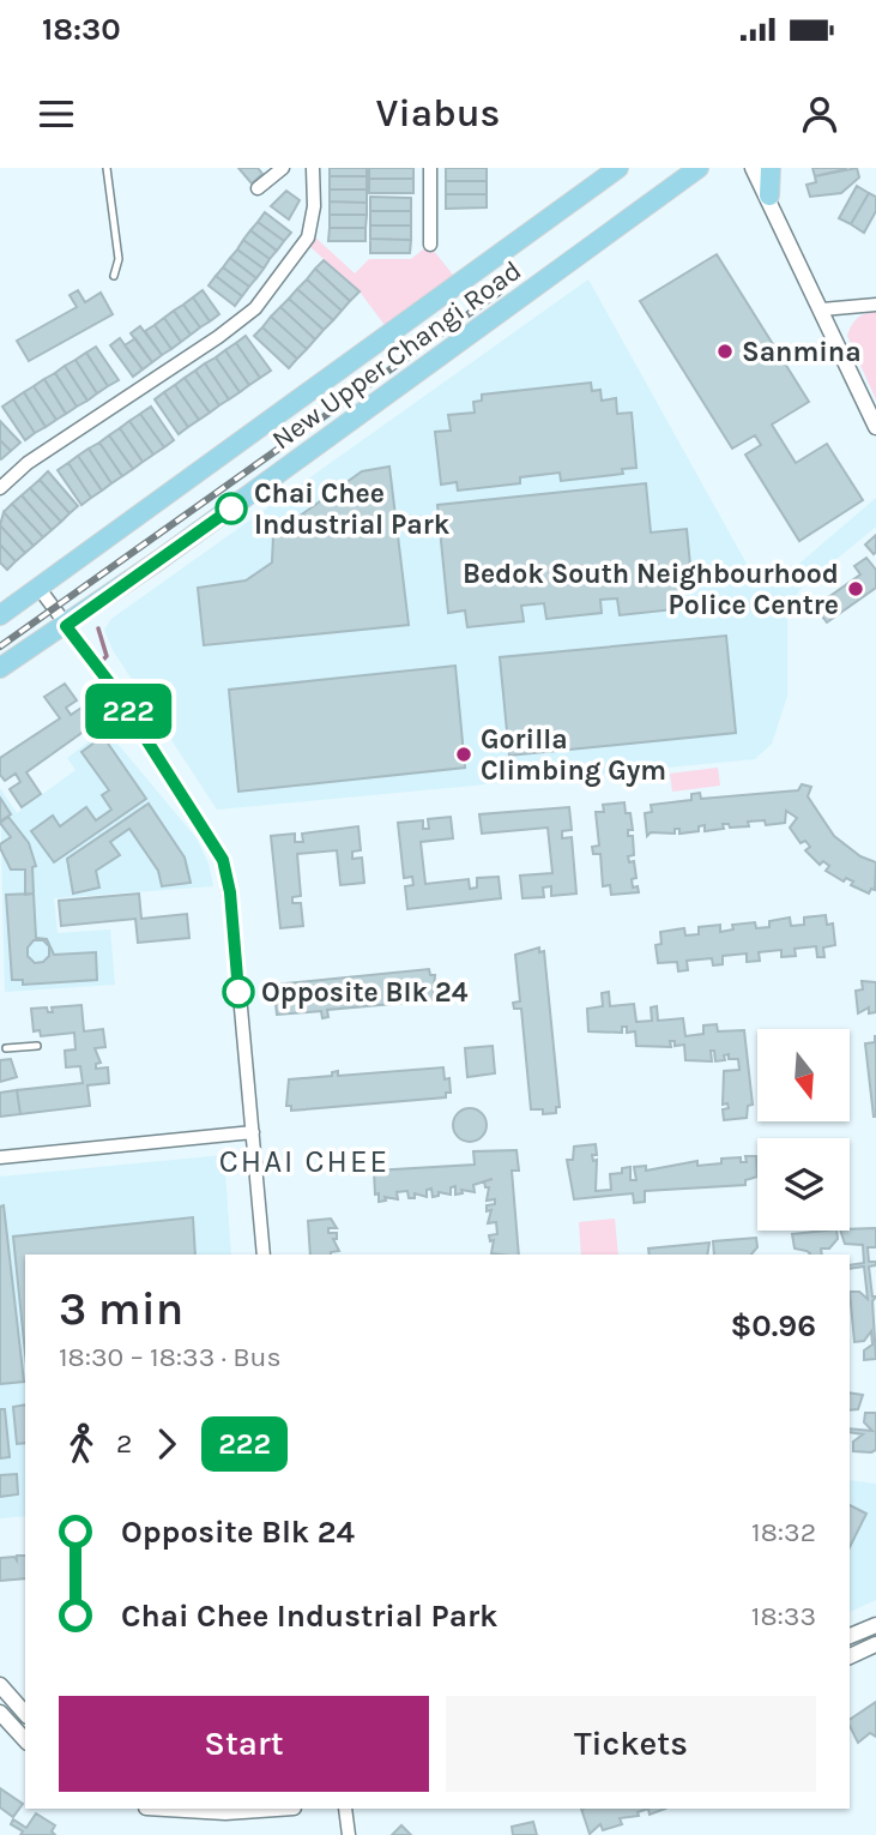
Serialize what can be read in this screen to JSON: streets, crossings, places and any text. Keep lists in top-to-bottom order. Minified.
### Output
{"streets":{"main road":["New Upper Changi Road"]},"districts":["CHAI CHEE"],"places":["Sanmina","Chai Chee Industrial Park","Bedok South Neighbourhood Police Centre","Gorilla Climbing Gym","Opposite Blk 24"],"lines":["bus line 222"],"north":"bottom","page":{"status":"18:30","header":"Viabus","on_map":"222","heading":["3 min","18:30 – 18:33 · Bus","$0.96"],"legs":["2","222"],"list":[{"name":"Opposite Blk 24","value":"18:32"},{"name":"Chai Chee Industrial Park","value":"18:33"}],"buttons":["Start","Tickets"]}}
